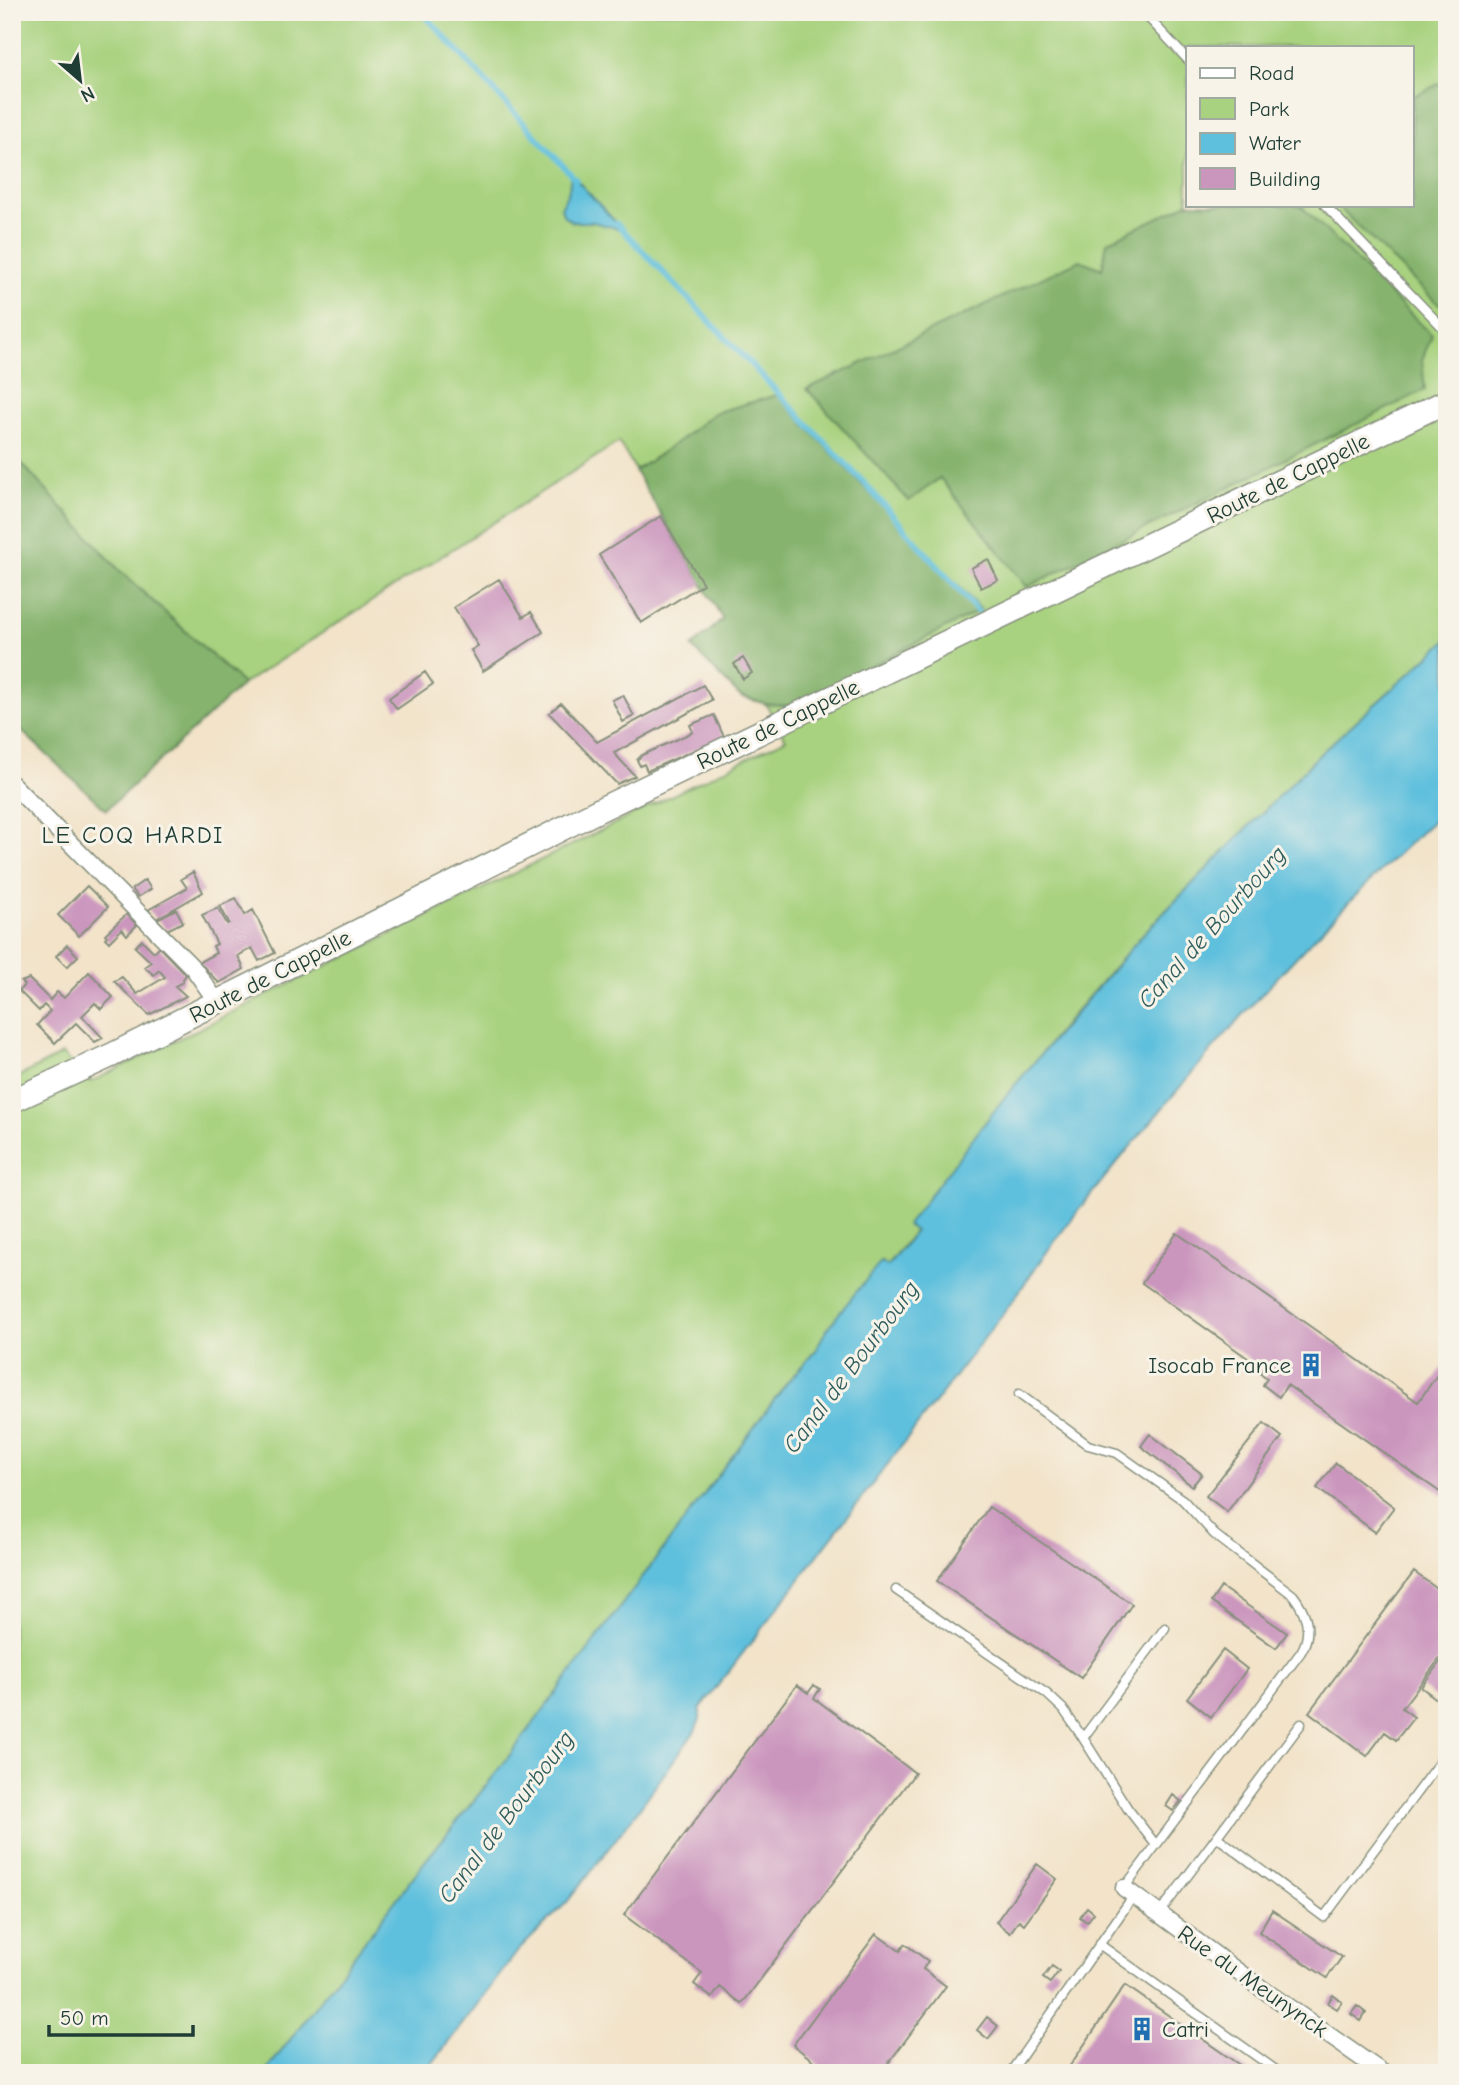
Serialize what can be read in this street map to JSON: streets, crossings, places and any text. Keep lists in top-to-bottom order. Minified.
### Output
{"streets":{"main road":["Route de Cappelle"],"street":["Rue du Meunynck"]},"districts":["LE COQ HARDI"],"water":["Canal de Bourbourg"],"places":{"building":["Isocab France","Catri"]},"legend":["Road","Park","Water","Building"],"scale_bar":"50 m","north":"bottom right"}
